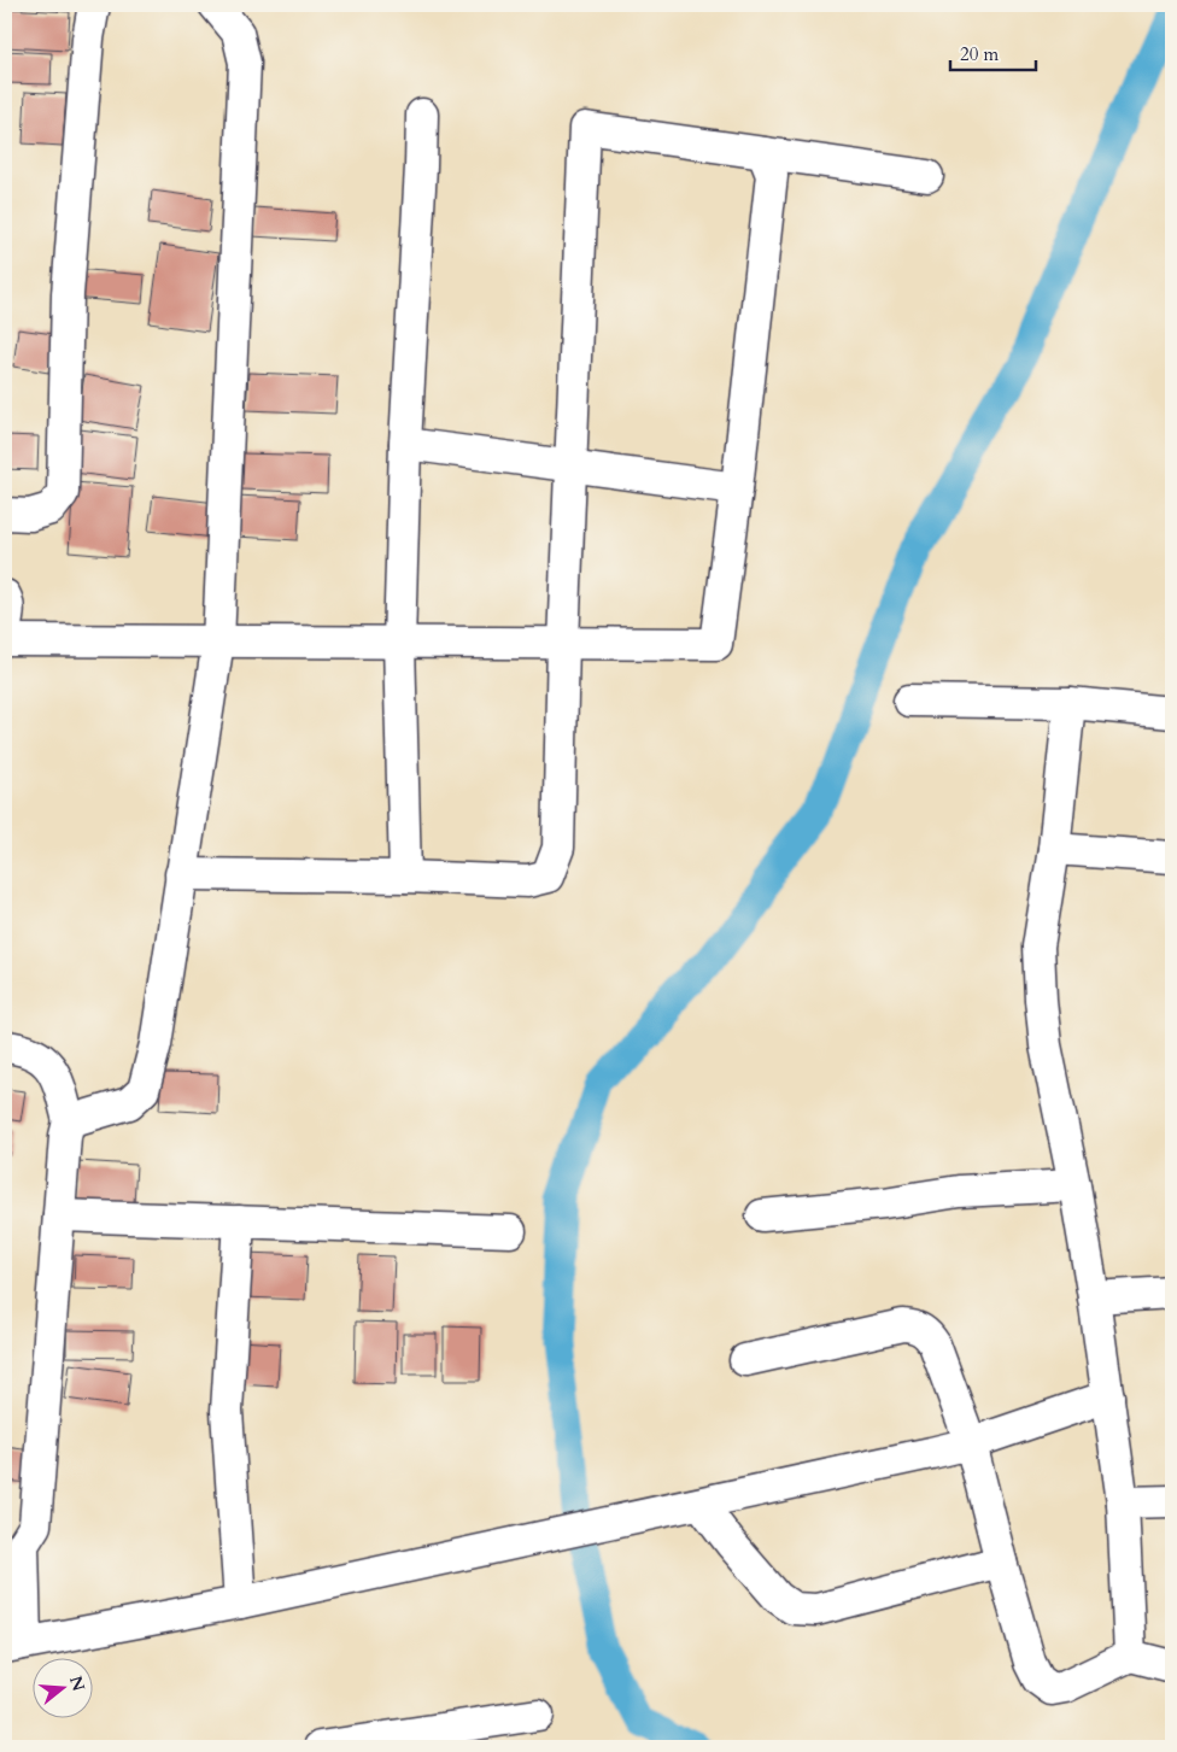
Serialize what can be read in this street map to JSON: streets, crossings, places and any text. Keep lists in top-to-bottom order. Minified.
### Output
{"scale_bar":"20 m","north":"right"}
